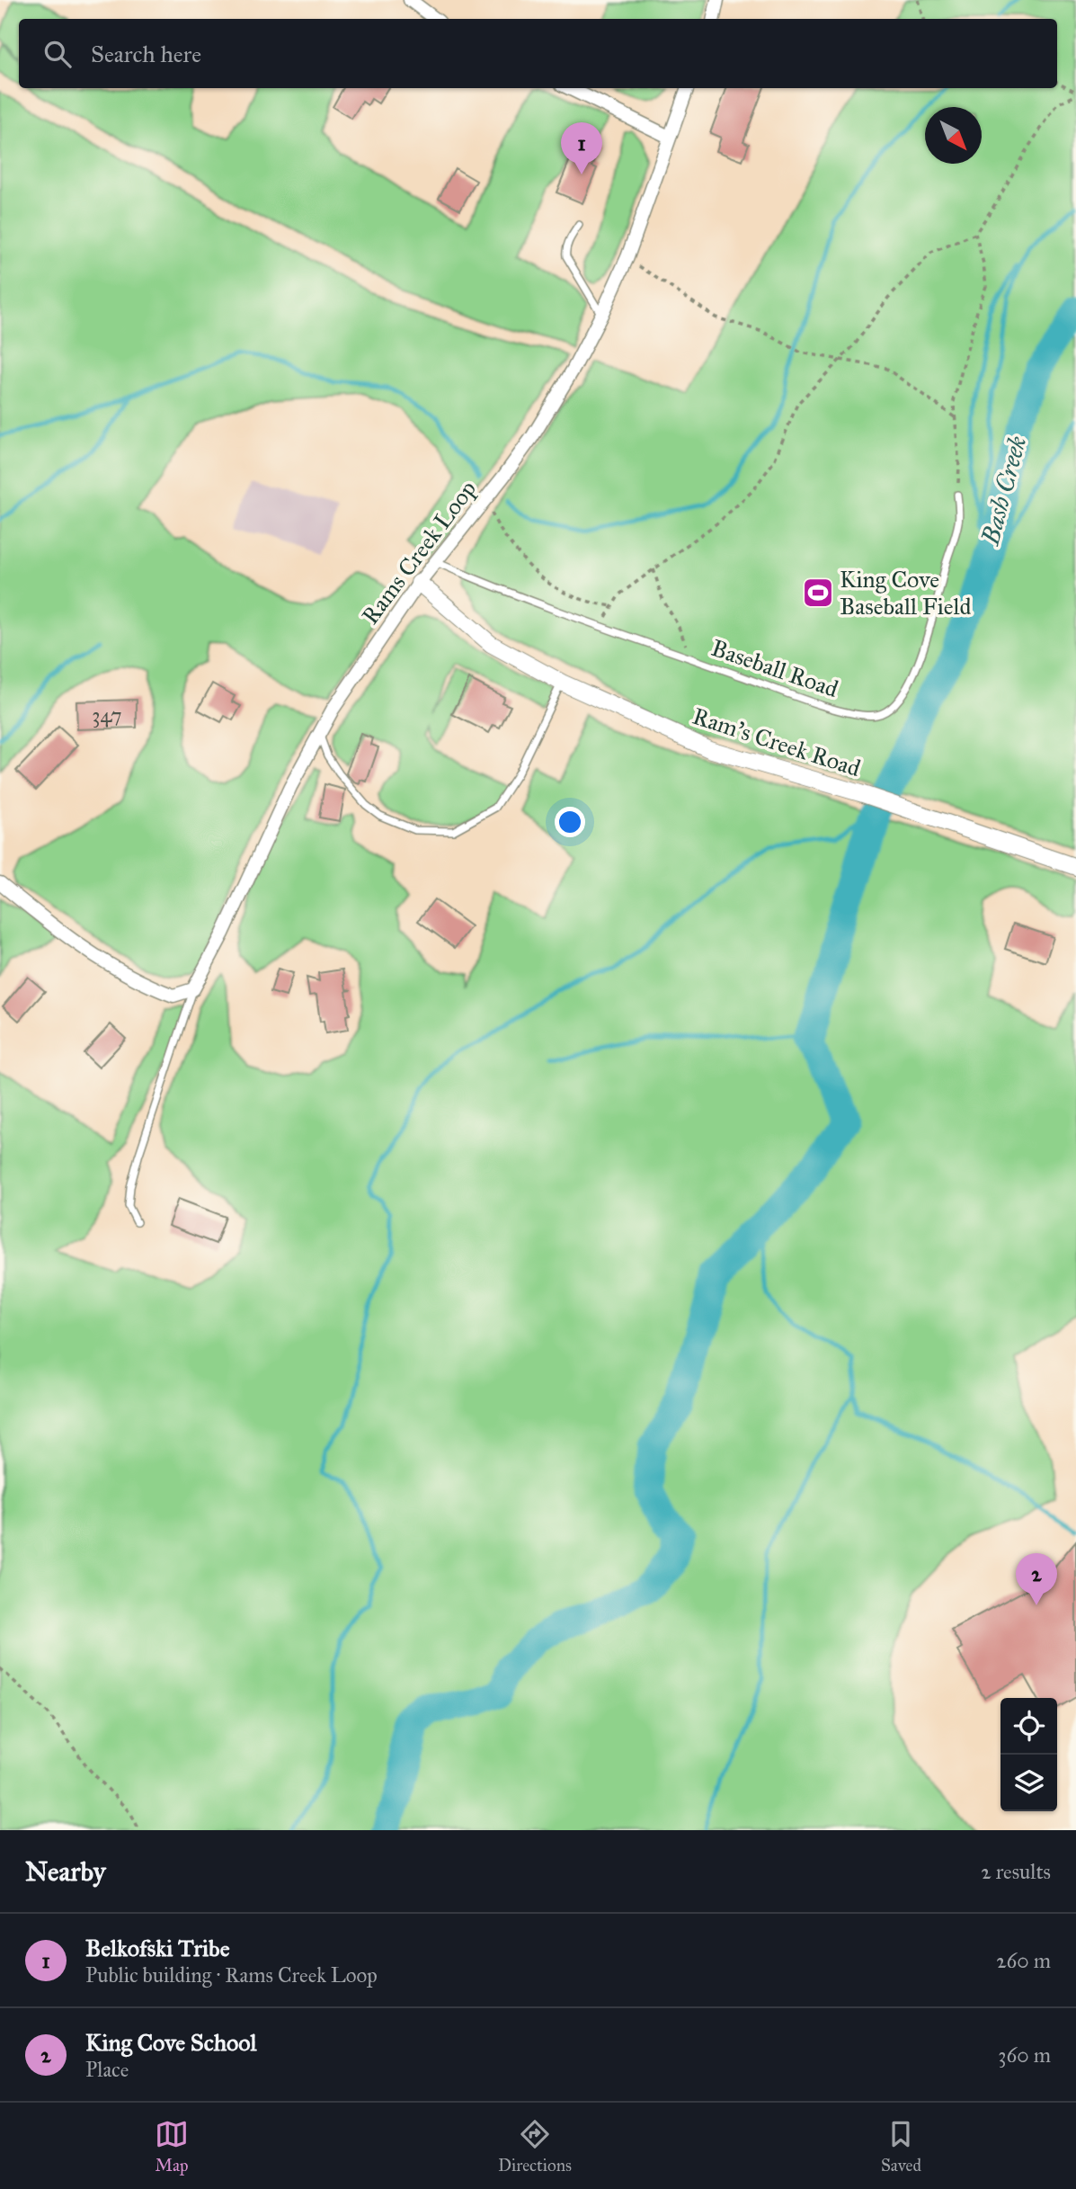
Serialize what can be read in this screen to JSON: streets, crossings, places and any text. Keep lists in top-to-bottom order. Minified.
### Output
{"streets":{"street":["Rams Creek Loop","Ram's Creek Road"],"lane":["Baseball Road"]},"crossings":[["Rams Creek Loop","Baseball Road"],["Rams Creek Loop","Ram's Creek Road"]],"water":["Bash Creek"],"places":{"sports":["King Cove Baseball Field"]},"house_numbers":["347"],"north":"bottom right","page":{"search":"Search here","pins":["1","2"],"heading":["Nearby","2 results"],"list":[{"mark":"1","name":"Belkofski Tribe","note":"Public building · Rams Creek Loop","value":"260 m"},{"mark":"2","name":"King Cove School","note":"Place","value":"360 m"}],"nav":["Map","Directions","Saved"]}}
